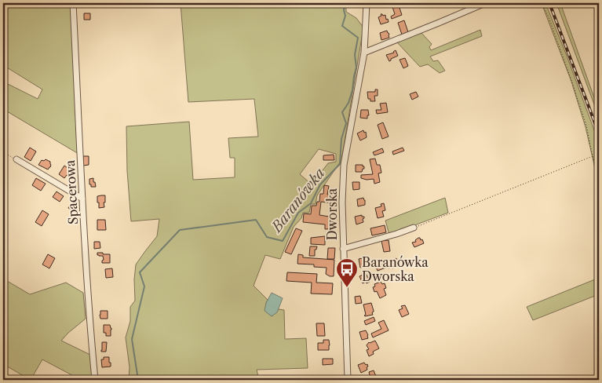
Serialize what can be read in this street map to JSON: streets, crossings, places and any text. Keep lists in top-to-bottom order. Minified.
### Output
{"streets":{"street":["Spacerowa","Dworska"]},"water":["Baranówka"],"places":{"bus stop":["Baranówka Dworska"]}}
